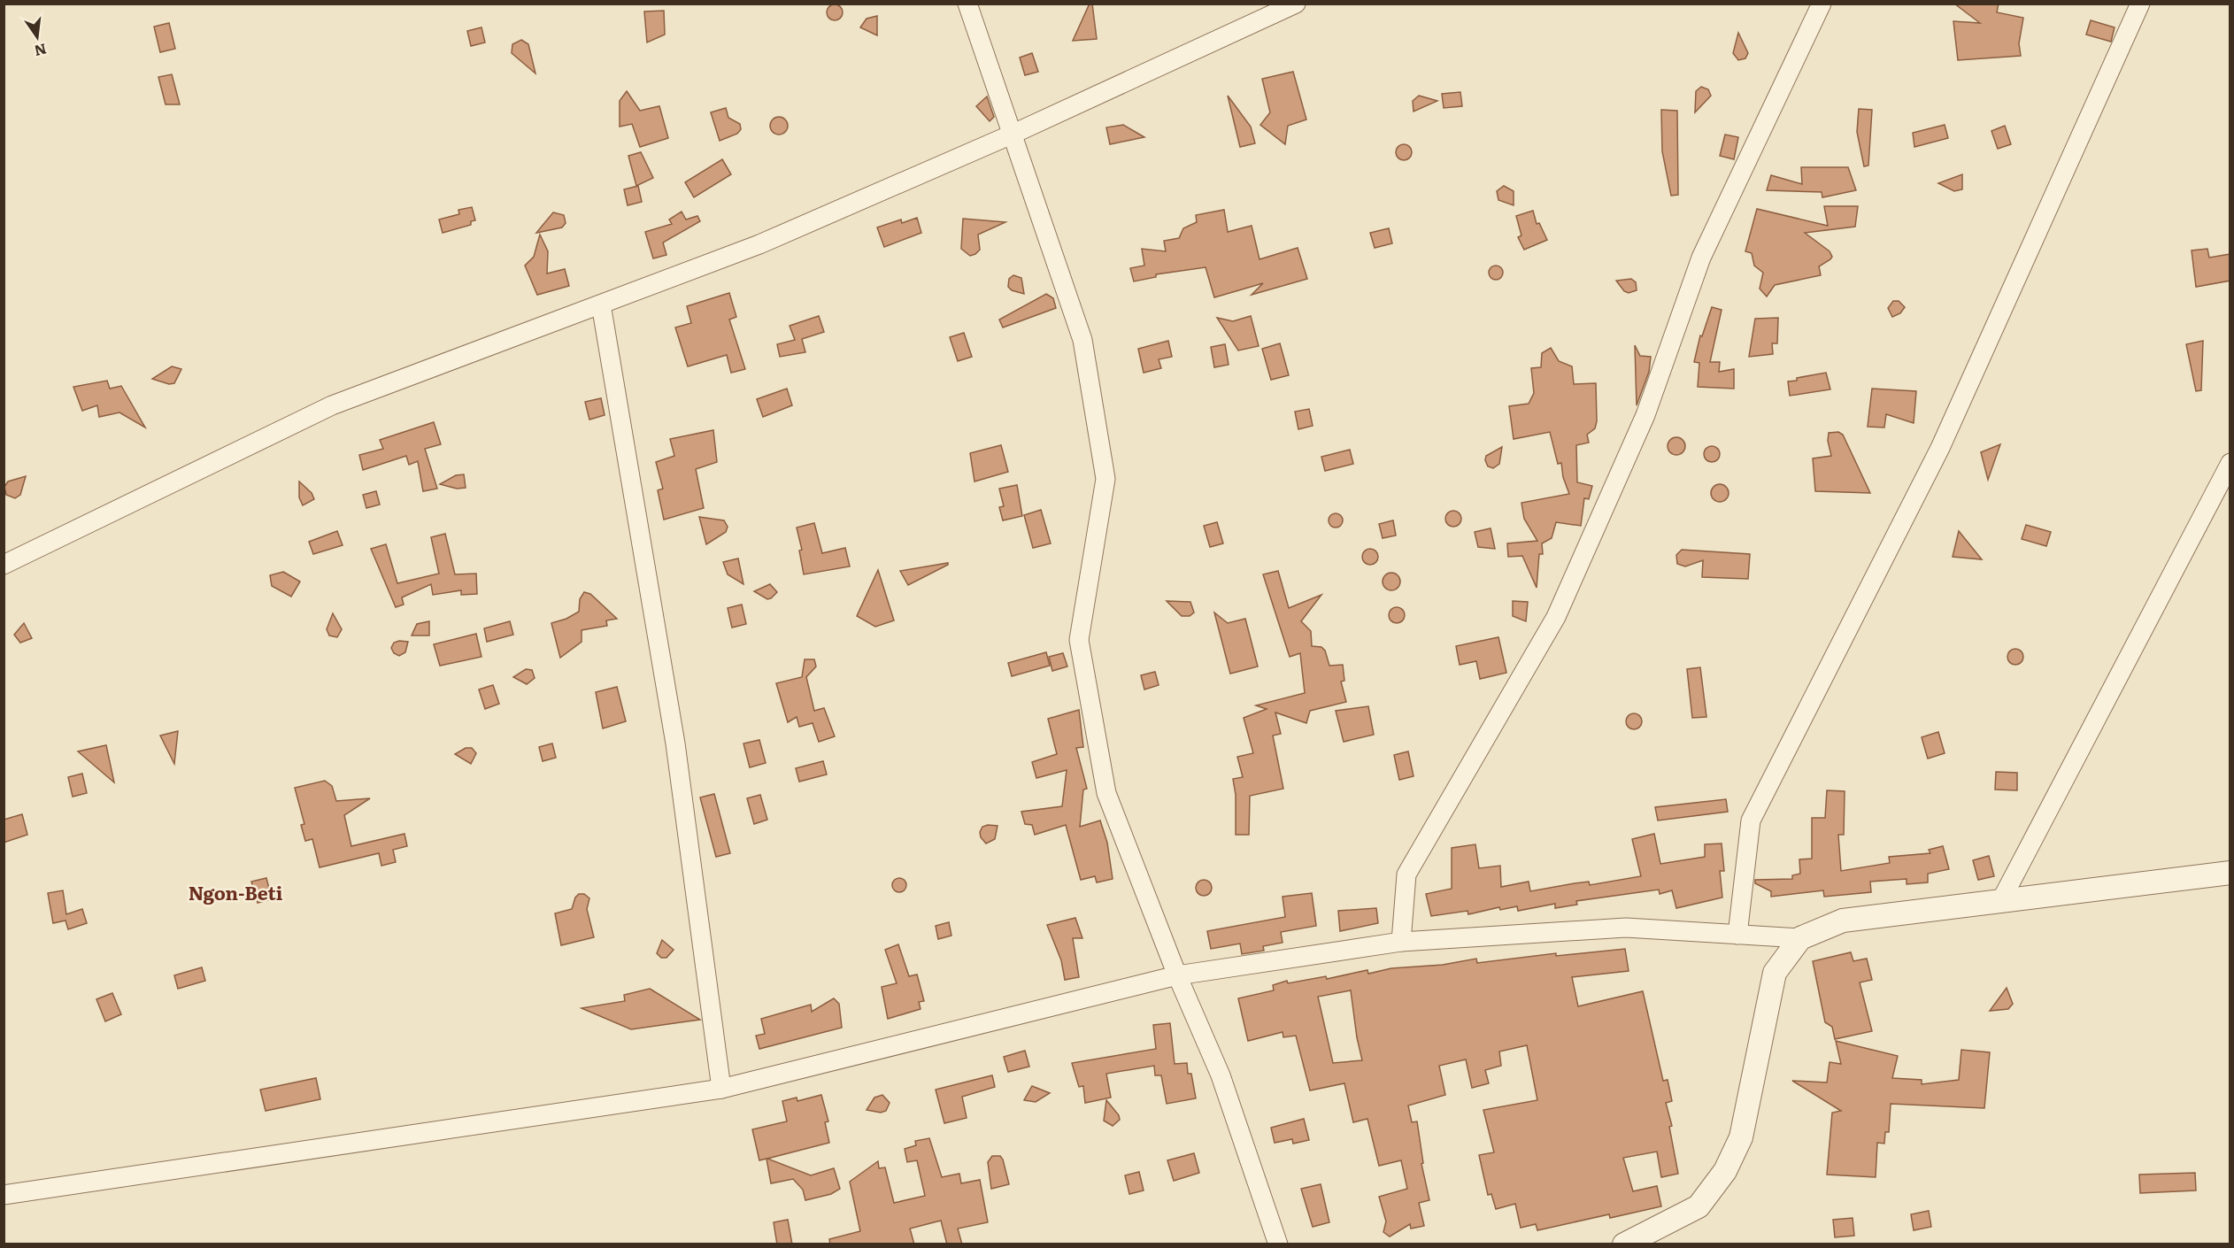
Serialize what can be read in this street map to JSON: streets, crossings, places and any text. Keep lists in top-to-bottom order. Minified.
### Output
{"districts":["Ngon-Beti"],"north":"bottom"}
